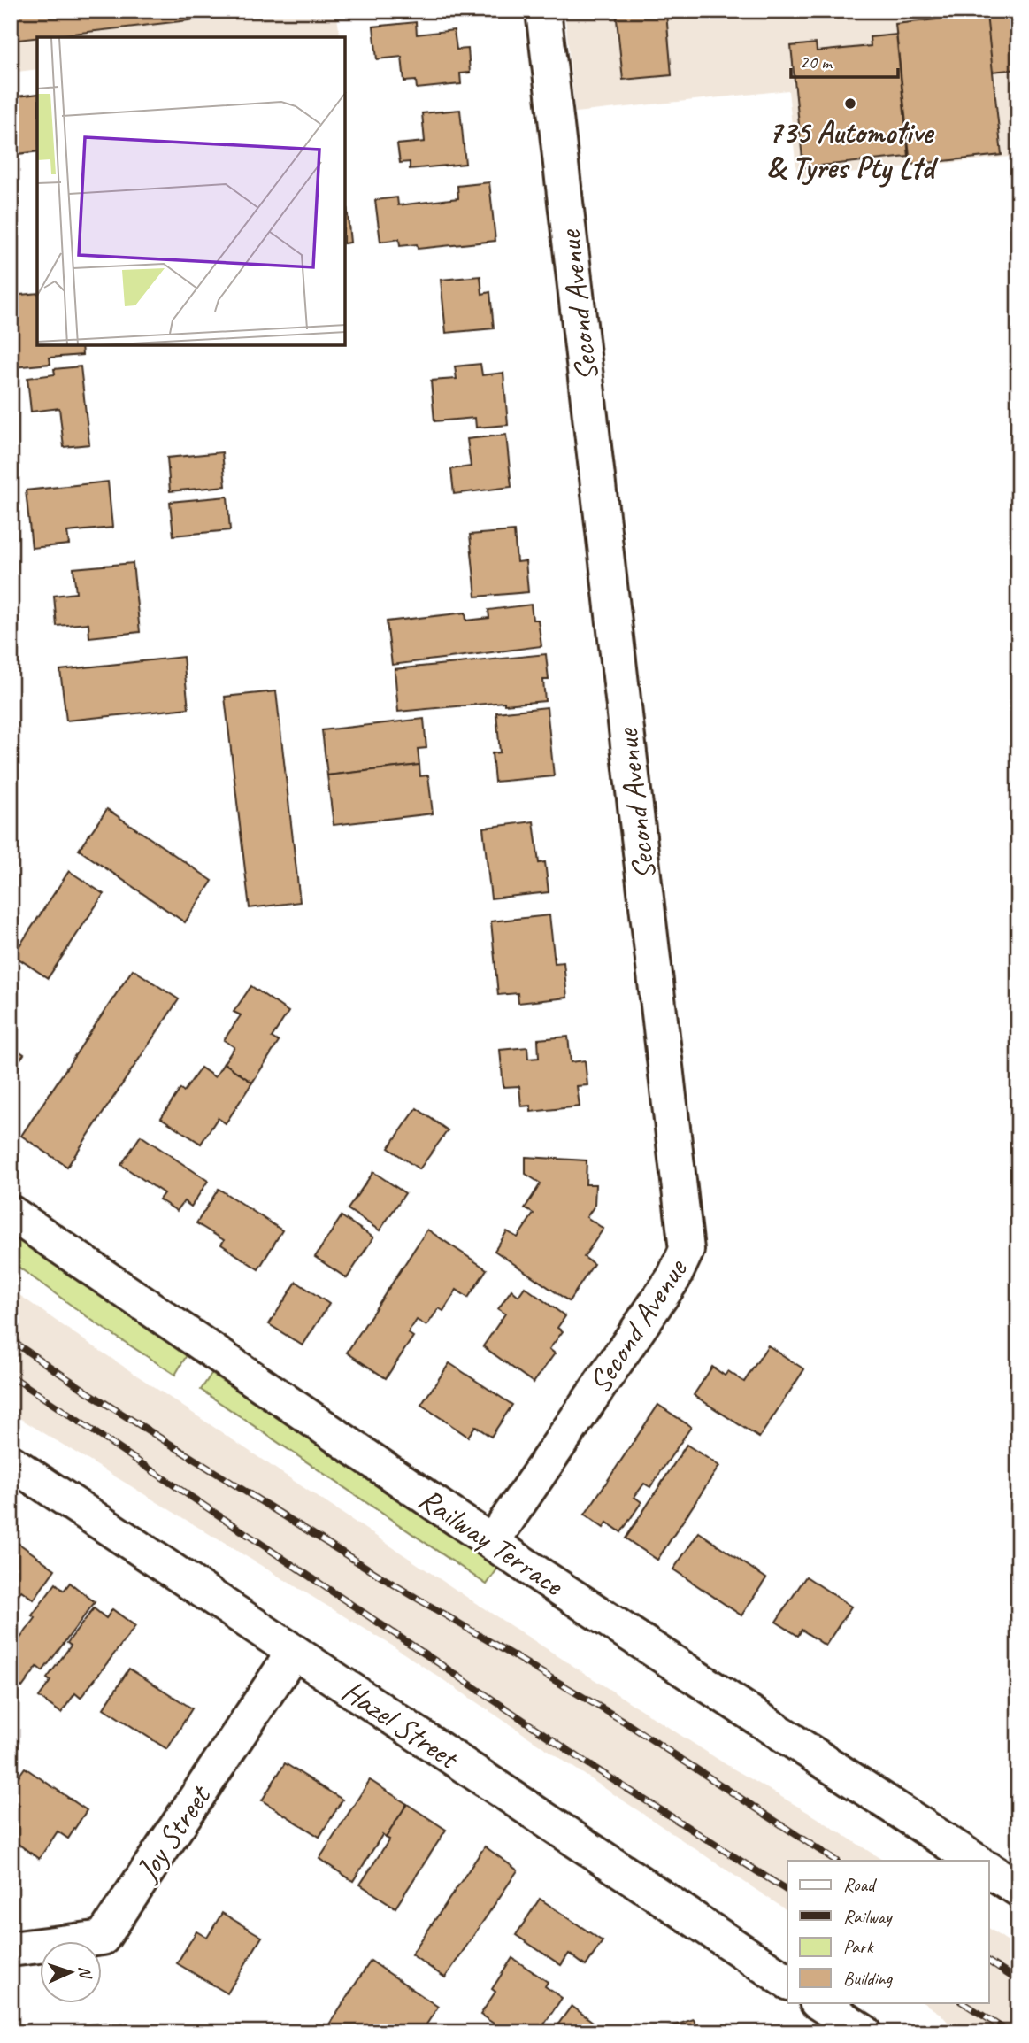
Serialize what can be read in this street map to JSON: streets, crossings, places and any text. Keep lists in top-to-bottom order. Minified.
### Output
{"streets":{"street":["Second Avenue","Railway Terrace","Hazel Street","Joy Street"]},"crossings":[["Second Avenue","Railway Terrace"],["Hazel Street","Joy Street"]],"places":["735 Automotive & Tyres Pty Ltd"],"legend":["Road","Railway","Park","Building"],"scale_bar":"20 m","north":"right"}
